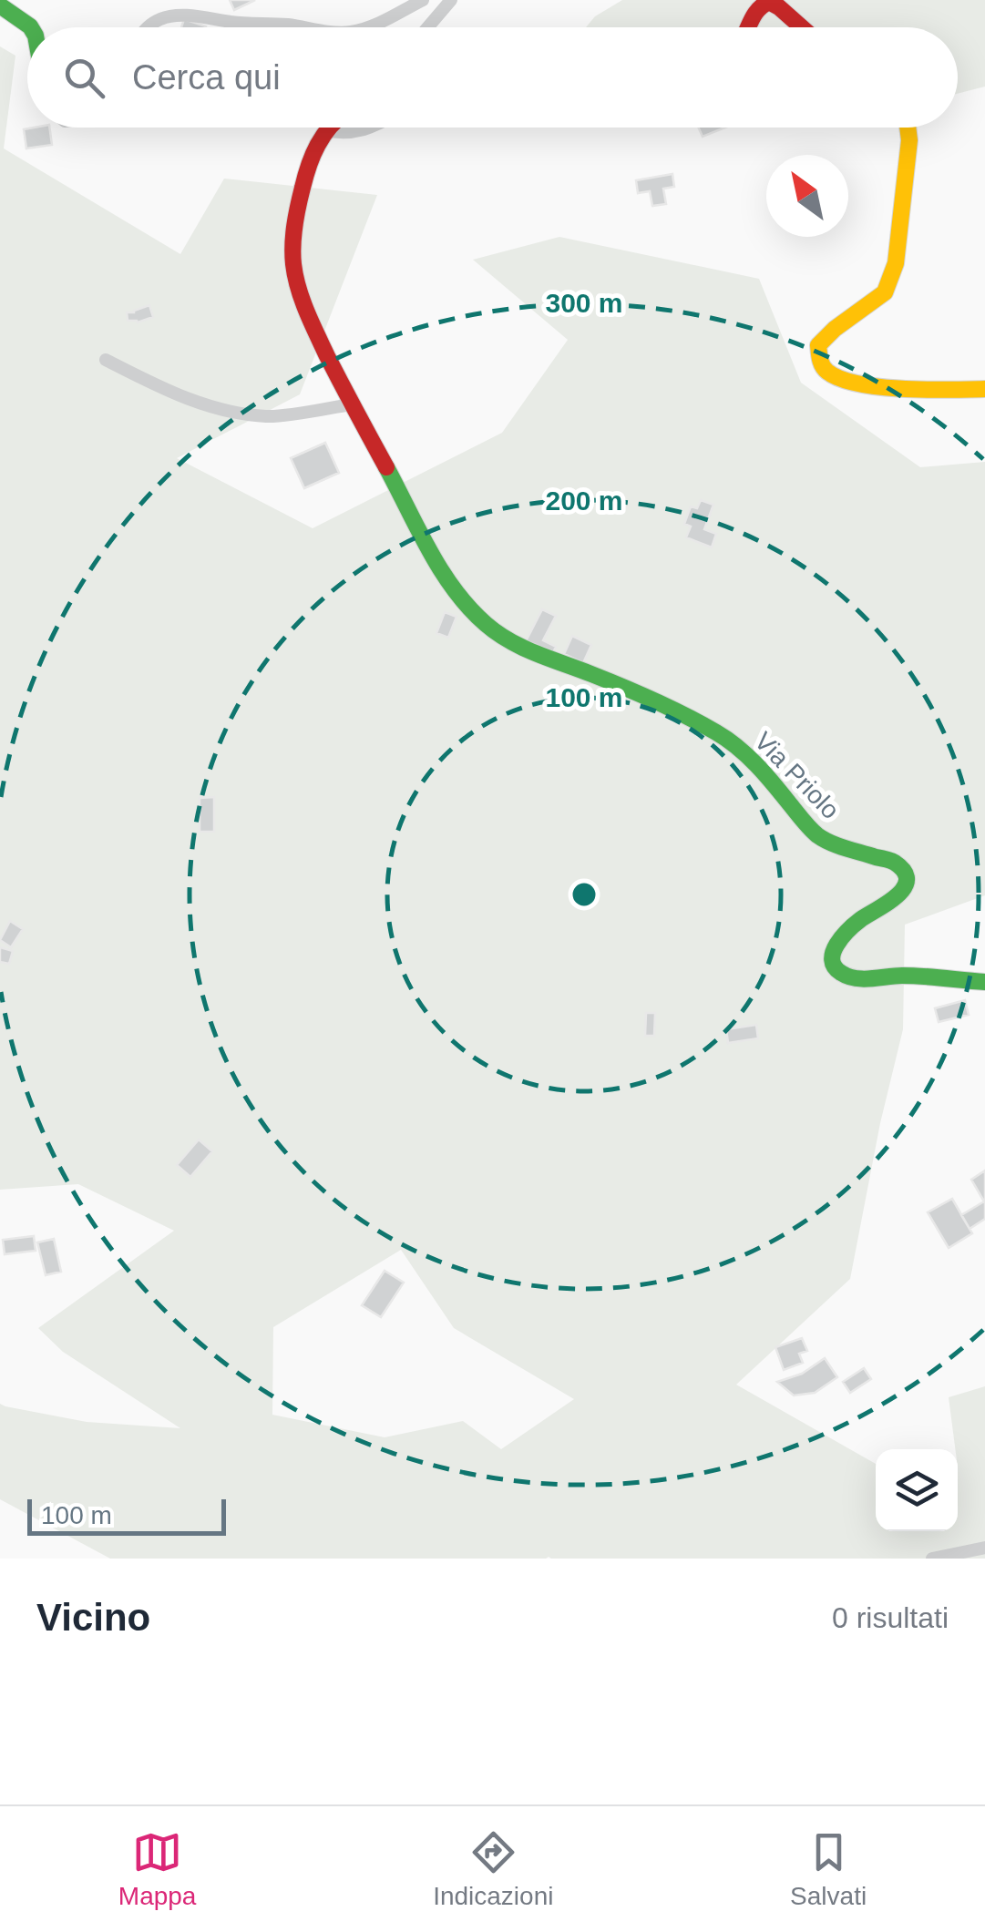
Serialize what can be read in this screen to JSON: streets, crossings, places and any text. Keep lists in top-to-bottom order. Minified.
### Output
{"streets":{"street":["Via Priolo"]},"scale_bar":"100 m","north":"top left","page":{"search":"Cerca qui","scale":"100 m","heading":["Vicino","0 risultati"],"nav":["Mappa","Indicazioni","Salvati"]},"rings":["300 m","200 m","100 m"]}
